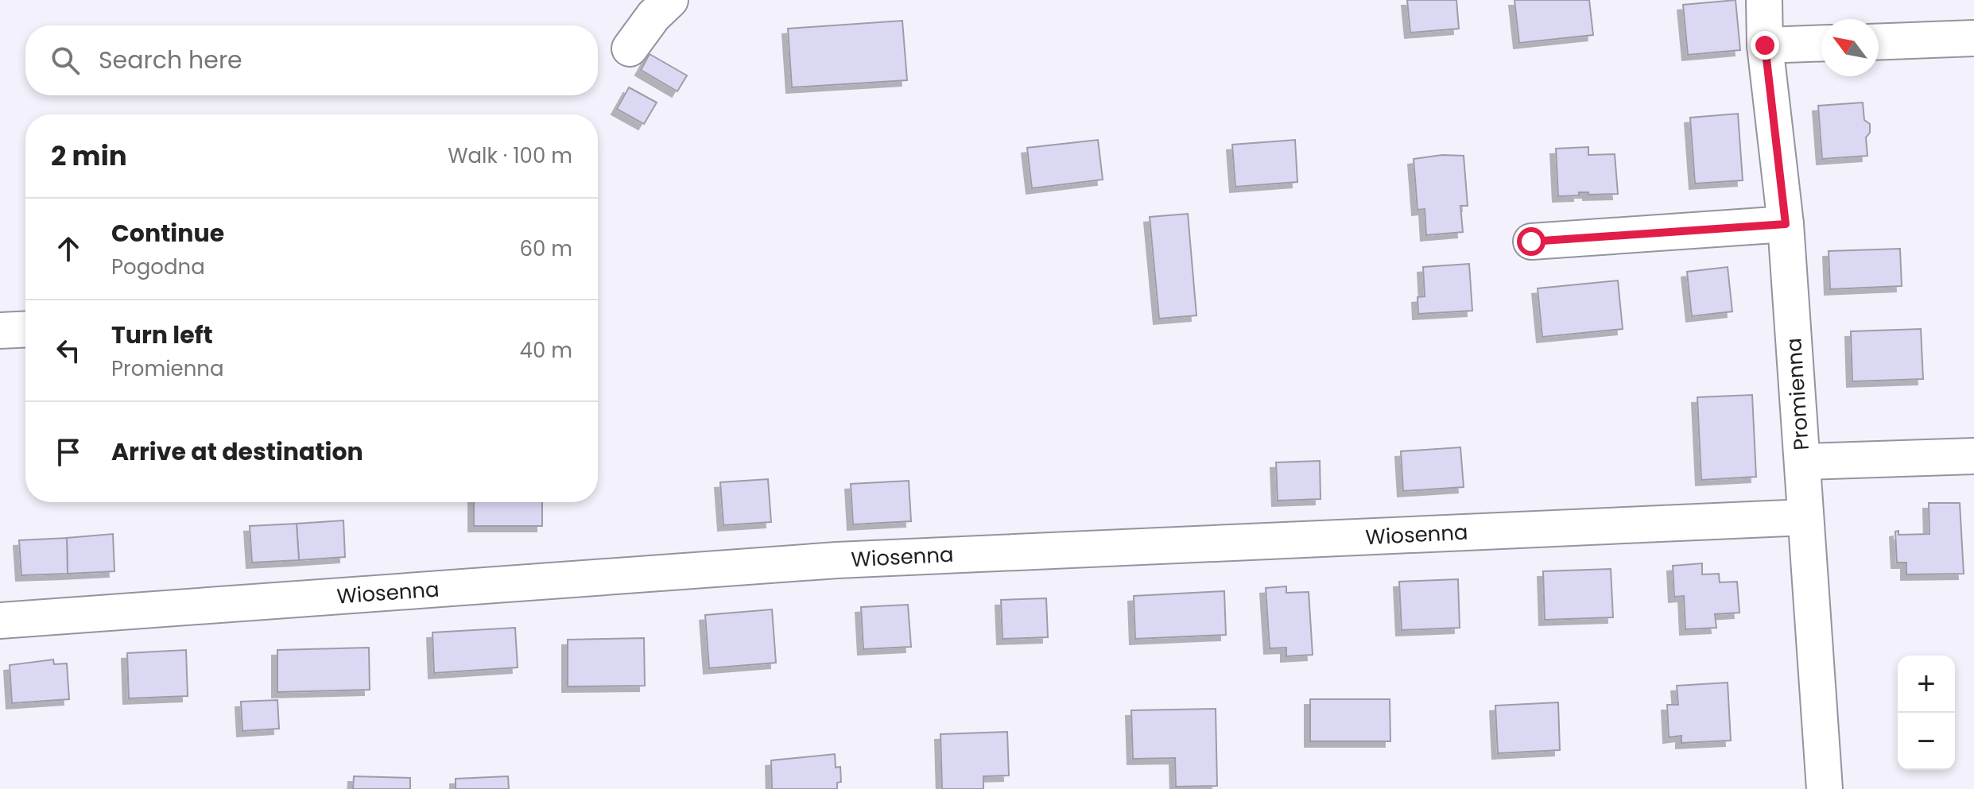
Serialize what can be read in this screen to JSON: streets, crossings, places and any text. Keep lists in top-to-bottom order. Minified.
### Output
{"streets":{"street":["Promienna","Wiosenna"]},"crossings":[["Promienna","Wiosenna"]],"north":"top left","page":{"search":"Search here","heading":["2 min","Walk · 100 m"],"list":[["Continue","Pogodna","60 m"],["Turn left","Promienna","40 m"],"Arrive at destination"],"map_buttons":["+","−"]}}
